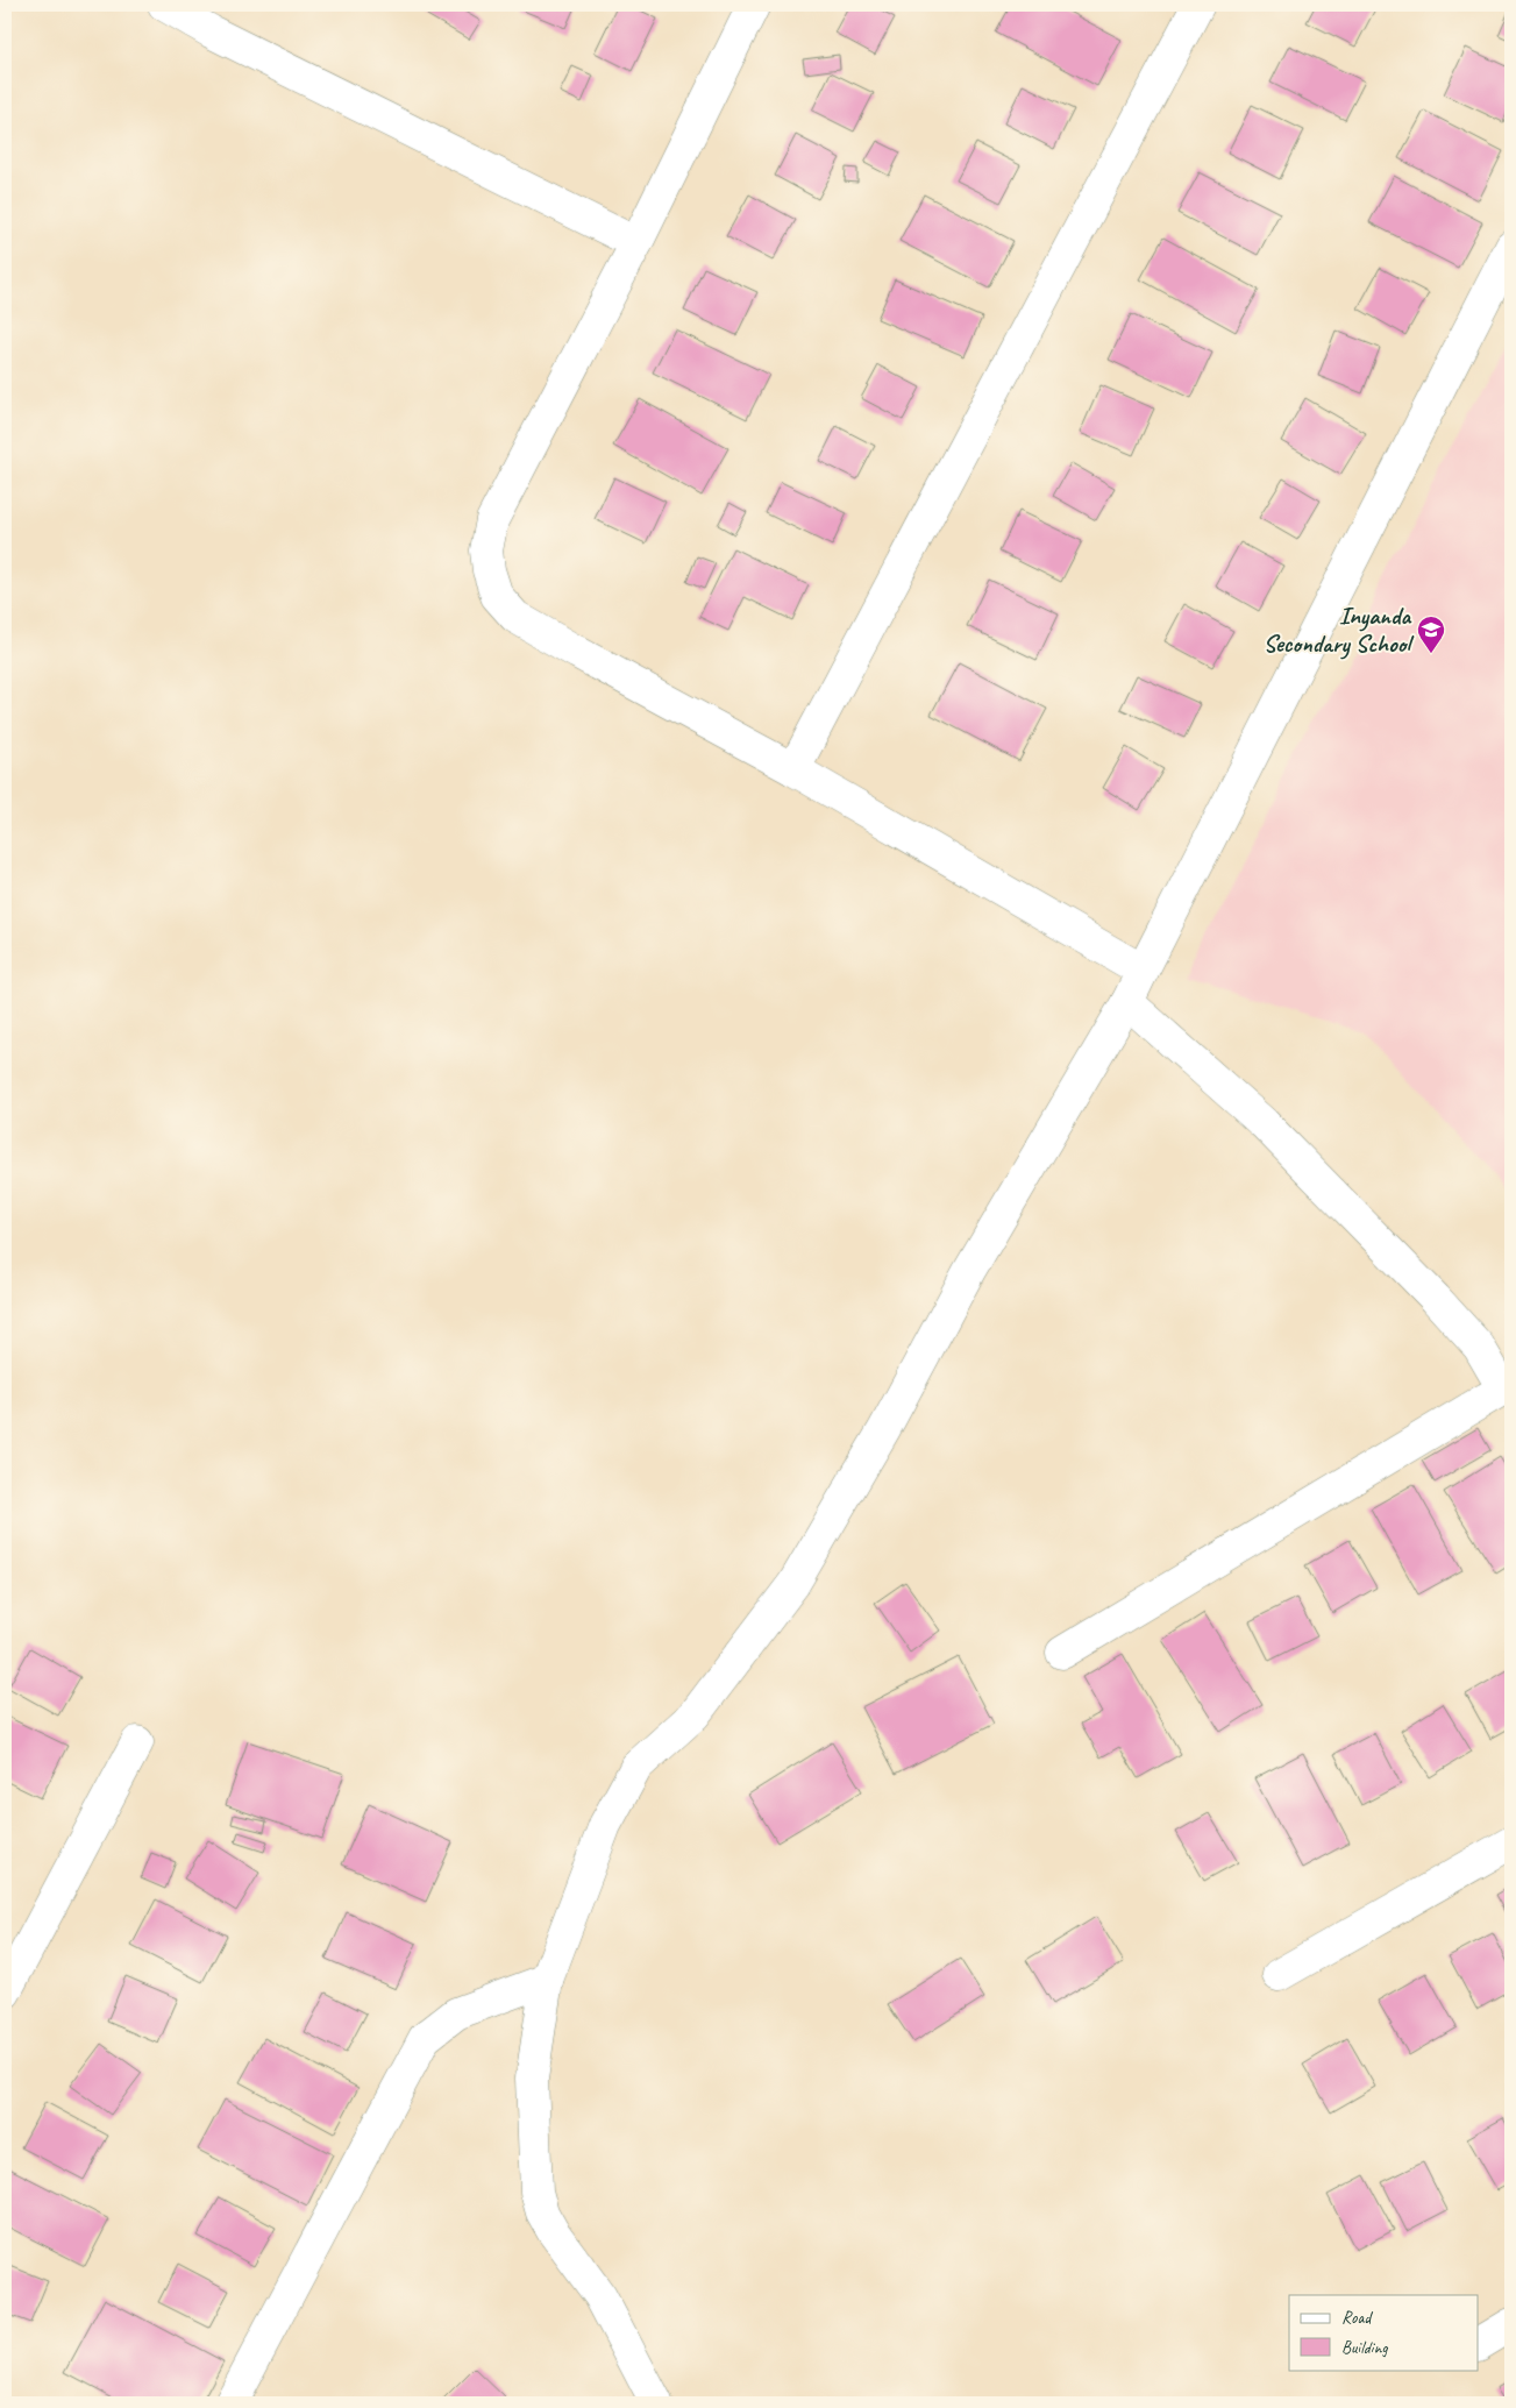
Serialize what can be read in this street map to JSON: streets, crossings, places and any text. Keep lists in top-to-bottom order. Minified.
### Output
{"places":{"school or university":["Inyanda Secondary School"]},"legend":["Road","Building"]}
